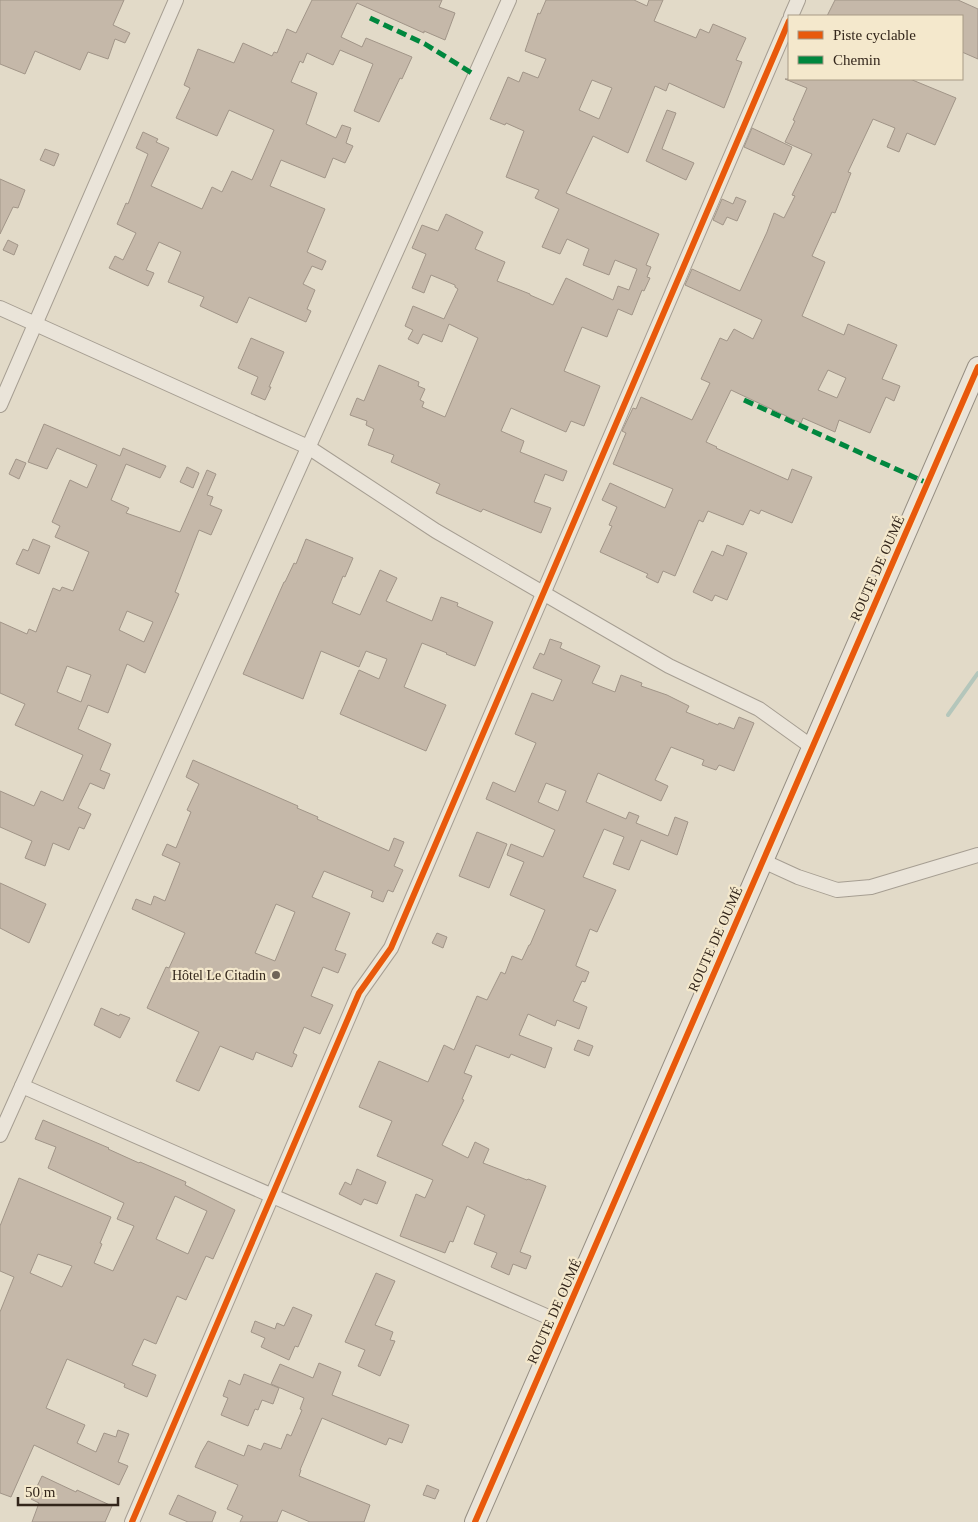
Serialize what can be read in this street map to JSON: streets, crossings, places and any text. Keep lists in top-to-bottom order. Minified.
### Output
{"streets":{"street":["ROUTE DE OUMÉ"]},"places":["Hôtel Le Citadin"],"legend":["Piste cyclable","Chemin"],"scale_bar":"50 m"}
